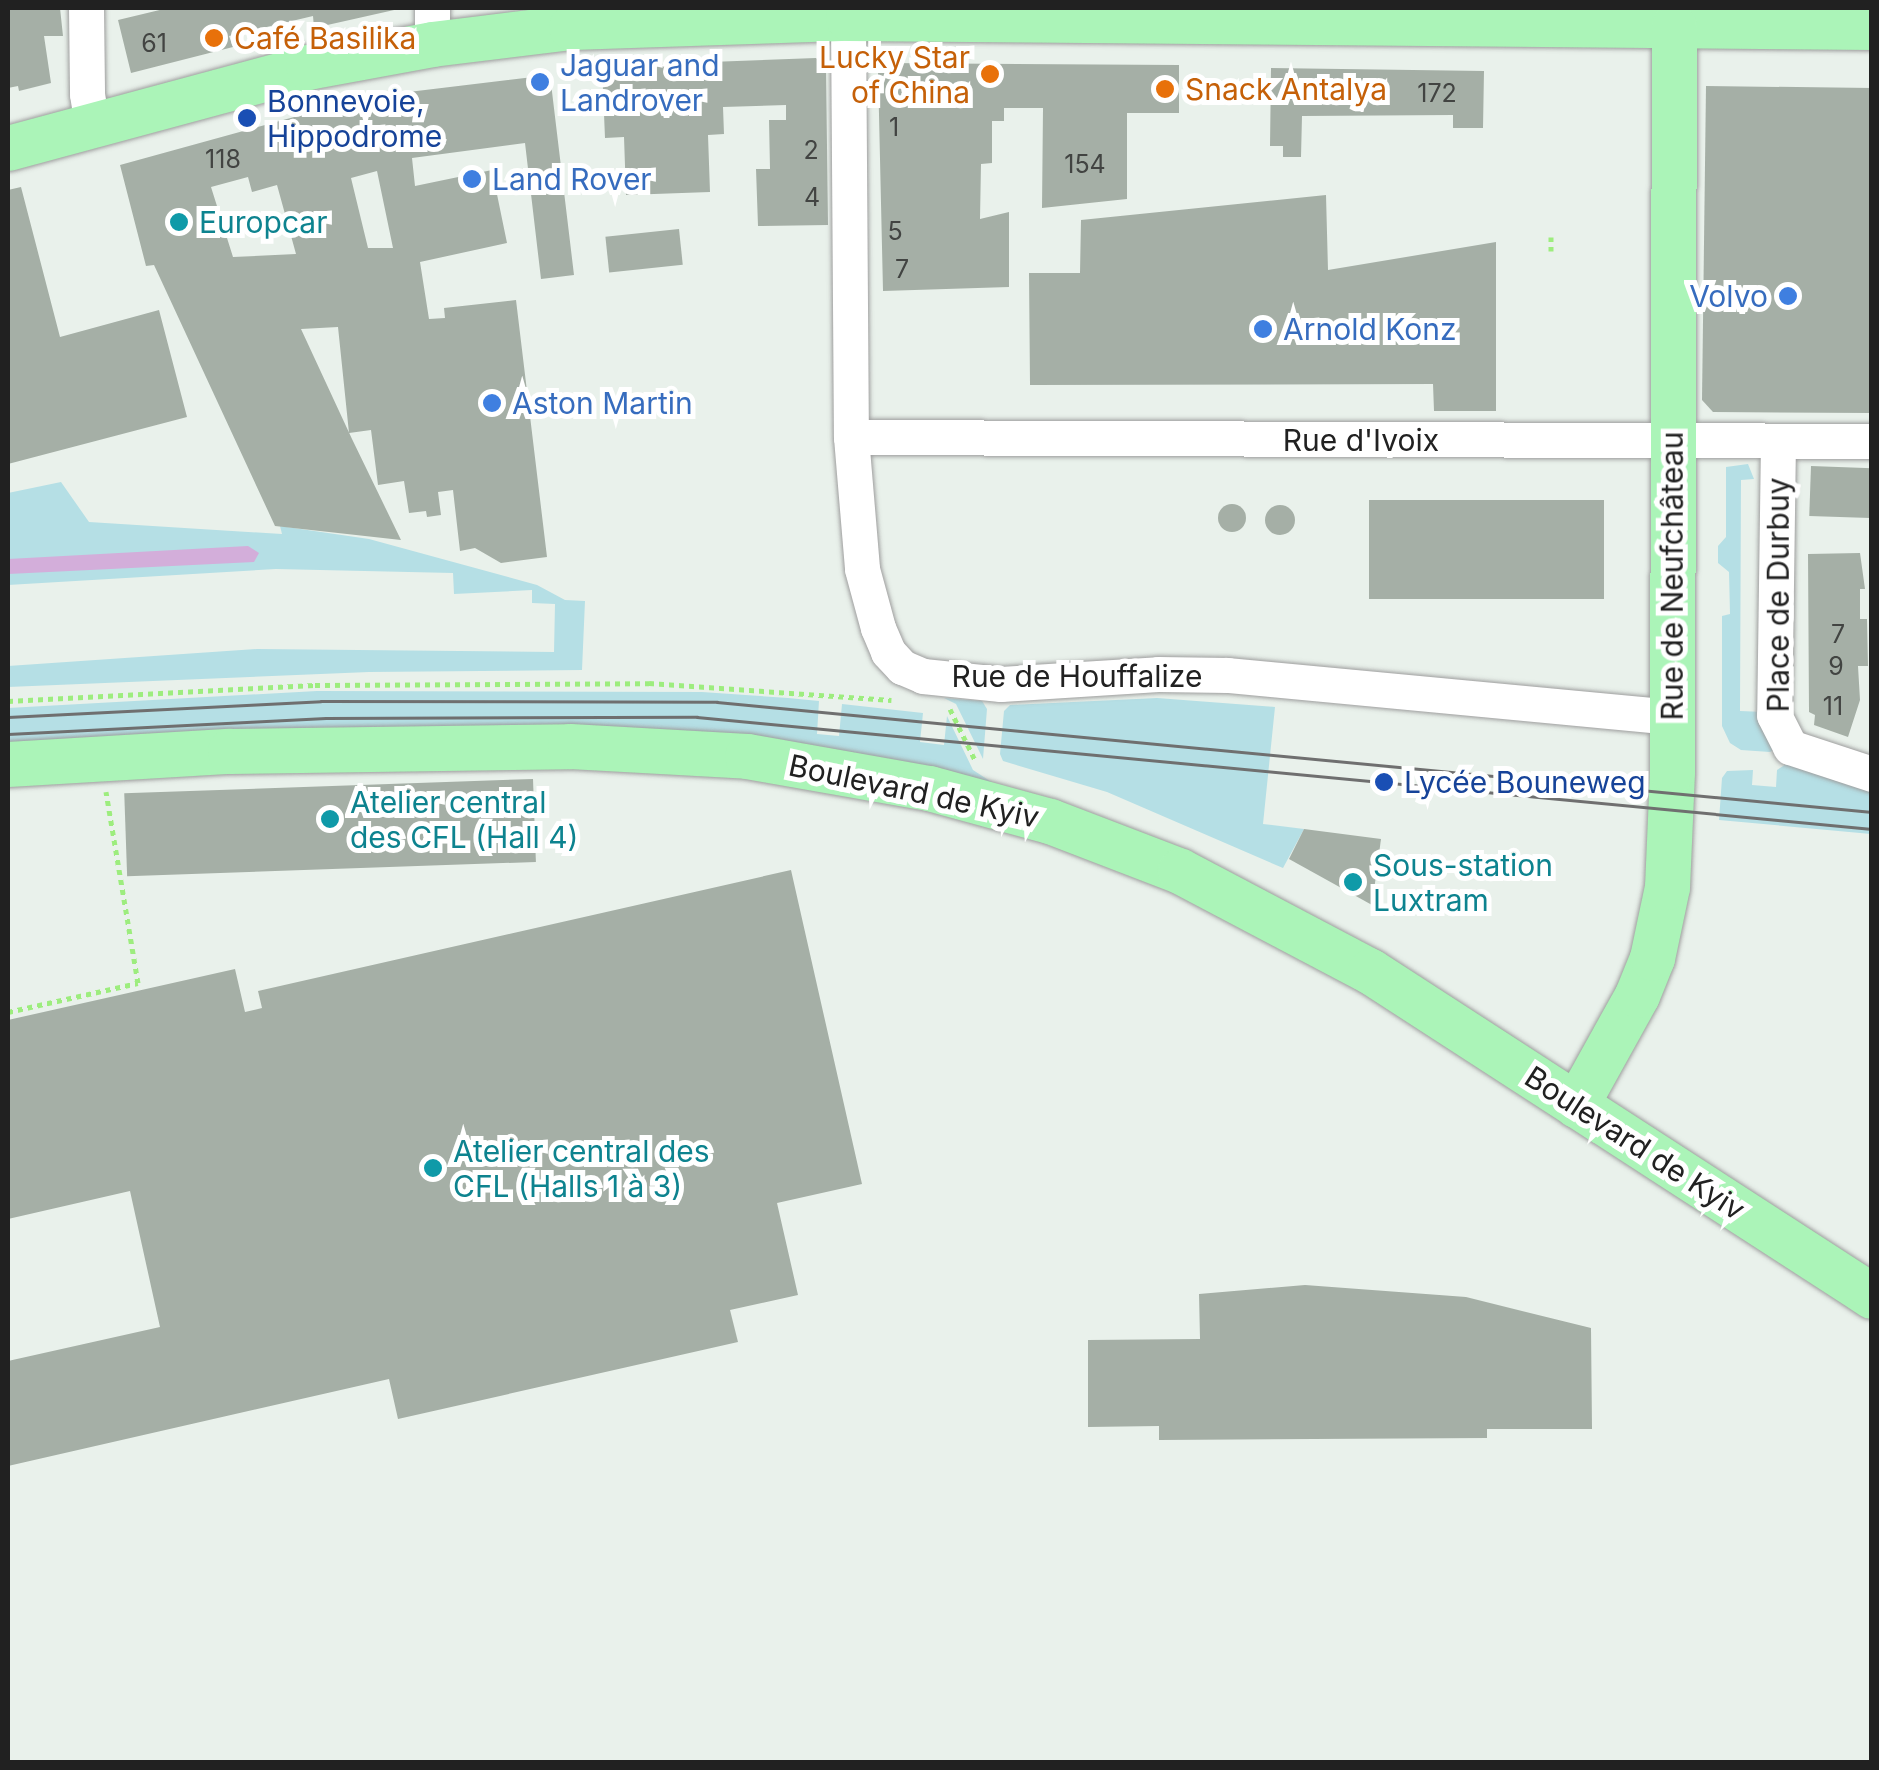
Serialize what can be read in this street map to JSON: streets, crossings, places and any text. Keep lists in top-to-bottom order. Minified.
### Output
{"streets":{"main road":["Rue de Neufchâteau","Boulevard de Kyiv"],"street":["Rue d'Ivoix","Place de Durbuy","Rue de Houffalize"]},"crossings":[["Rue d'Ivoix","Rue de Neufchâteau"],["Rue d'Ivoix","Place de Durbuy"],["Rue d'Ivoix","Rue de Houffalize"],["Rue de Neufchâteau","Rue de Houffalize"],["Rue de Neufchâteau","Boulevard de Kyiv"]],"places":["Café Basilika","Lucky Star of China","Jaguar and Landrover","Snack Antalya","Bonnevoie, Hippodrome","Land Rover","Europcar","Volvo","Arnold Konz","Aston Martin","Lycée Bouneweg","Atelier central des CFL (Hall 4)","Sous-station Luxtram","Atelier central des CFL (Halls 1 à 3)"],"house_numbers":["61","172","1","2","118","154","4","5","7","7","9","11"]}
